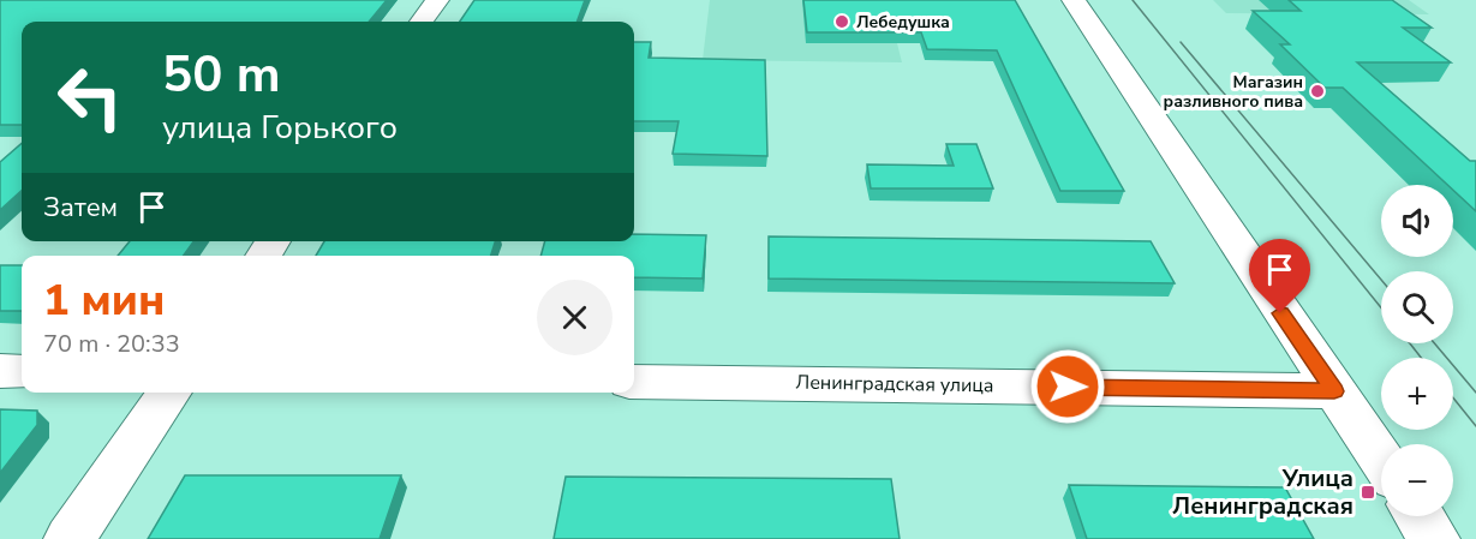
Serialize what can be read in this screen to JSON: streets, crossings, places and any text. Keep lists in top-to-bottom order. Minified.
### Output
{"streets":{"street":["Ленинградская улица"]},"places":{"other":["Лебедушка","Магазин разливного пива"],"transit":["Улица Ленинградская"]},"page":{"turn":["50 m","улица Горького"],"then":"Затем","map_buttons":["+","−"],"heading":["1 мин","70 m · 20:33"]}}
